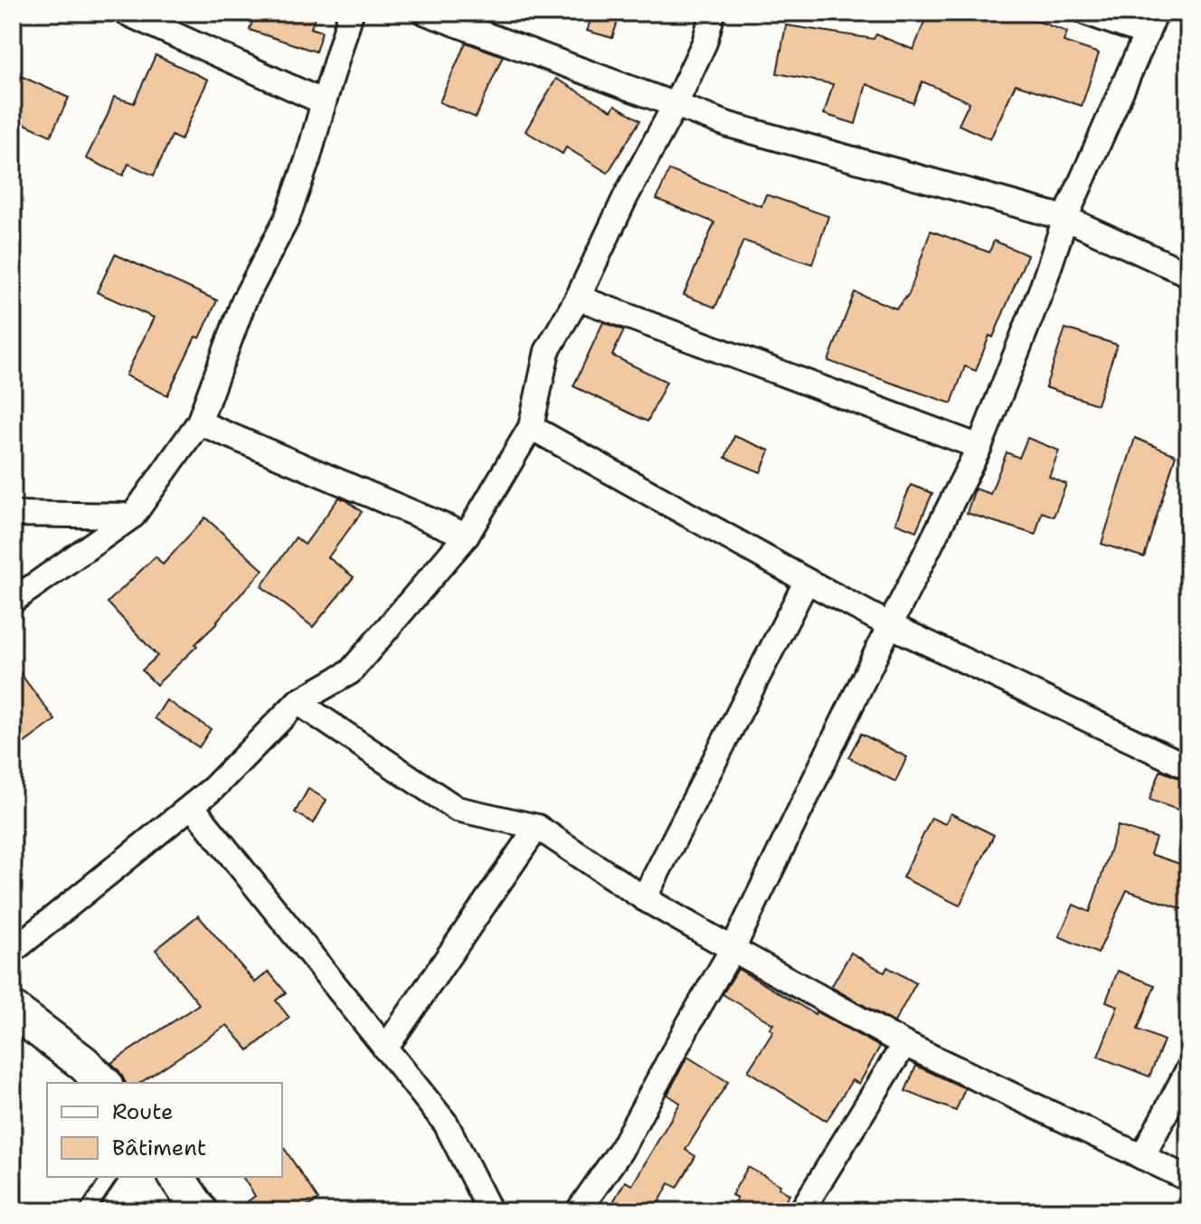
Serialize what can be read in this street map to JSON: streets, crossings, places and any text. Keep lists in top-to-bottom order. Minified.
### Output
{"legend":["Route","Bâtiment"]}
